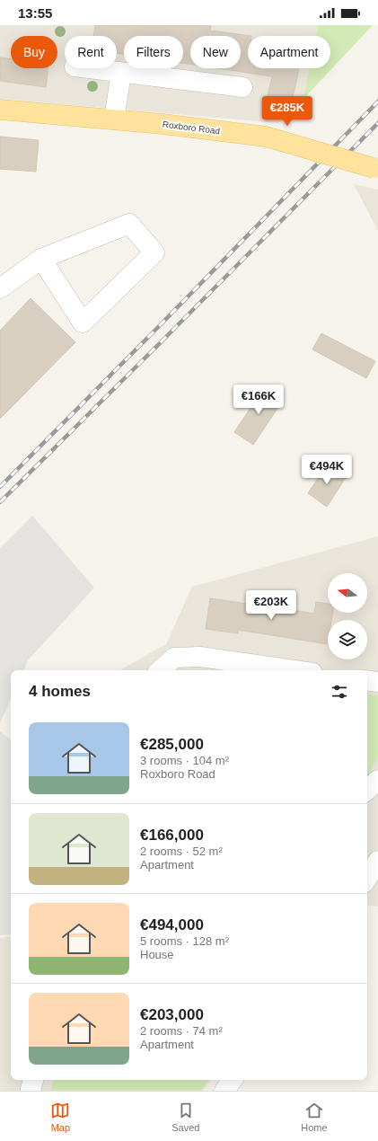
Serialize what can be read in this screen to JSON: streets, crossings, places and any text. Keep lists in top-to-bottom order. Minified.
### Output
{"streets":{"main road":["Roxboro Road"]},"north":"left","page":{"status":"13:55","chip":["Buy","Rent","Filters","New","Apartment"],"price":["€285K","€166K","€494K","€203K"],"heading":"4 homes","list":[{"name":"€285,000","note":"3 rooms · 104 m² · Roxboro Road"},{"name":"€166,000","note":"2 rooms · 52 m² · Apartment"},{"name":"€494,000","note":"5 rooms · 128 m² · House"},{"name":"€203,000","note":"2 rooms · 74 m² · Apartment"}],"tabs":["Map","Saved","Home"]}}
